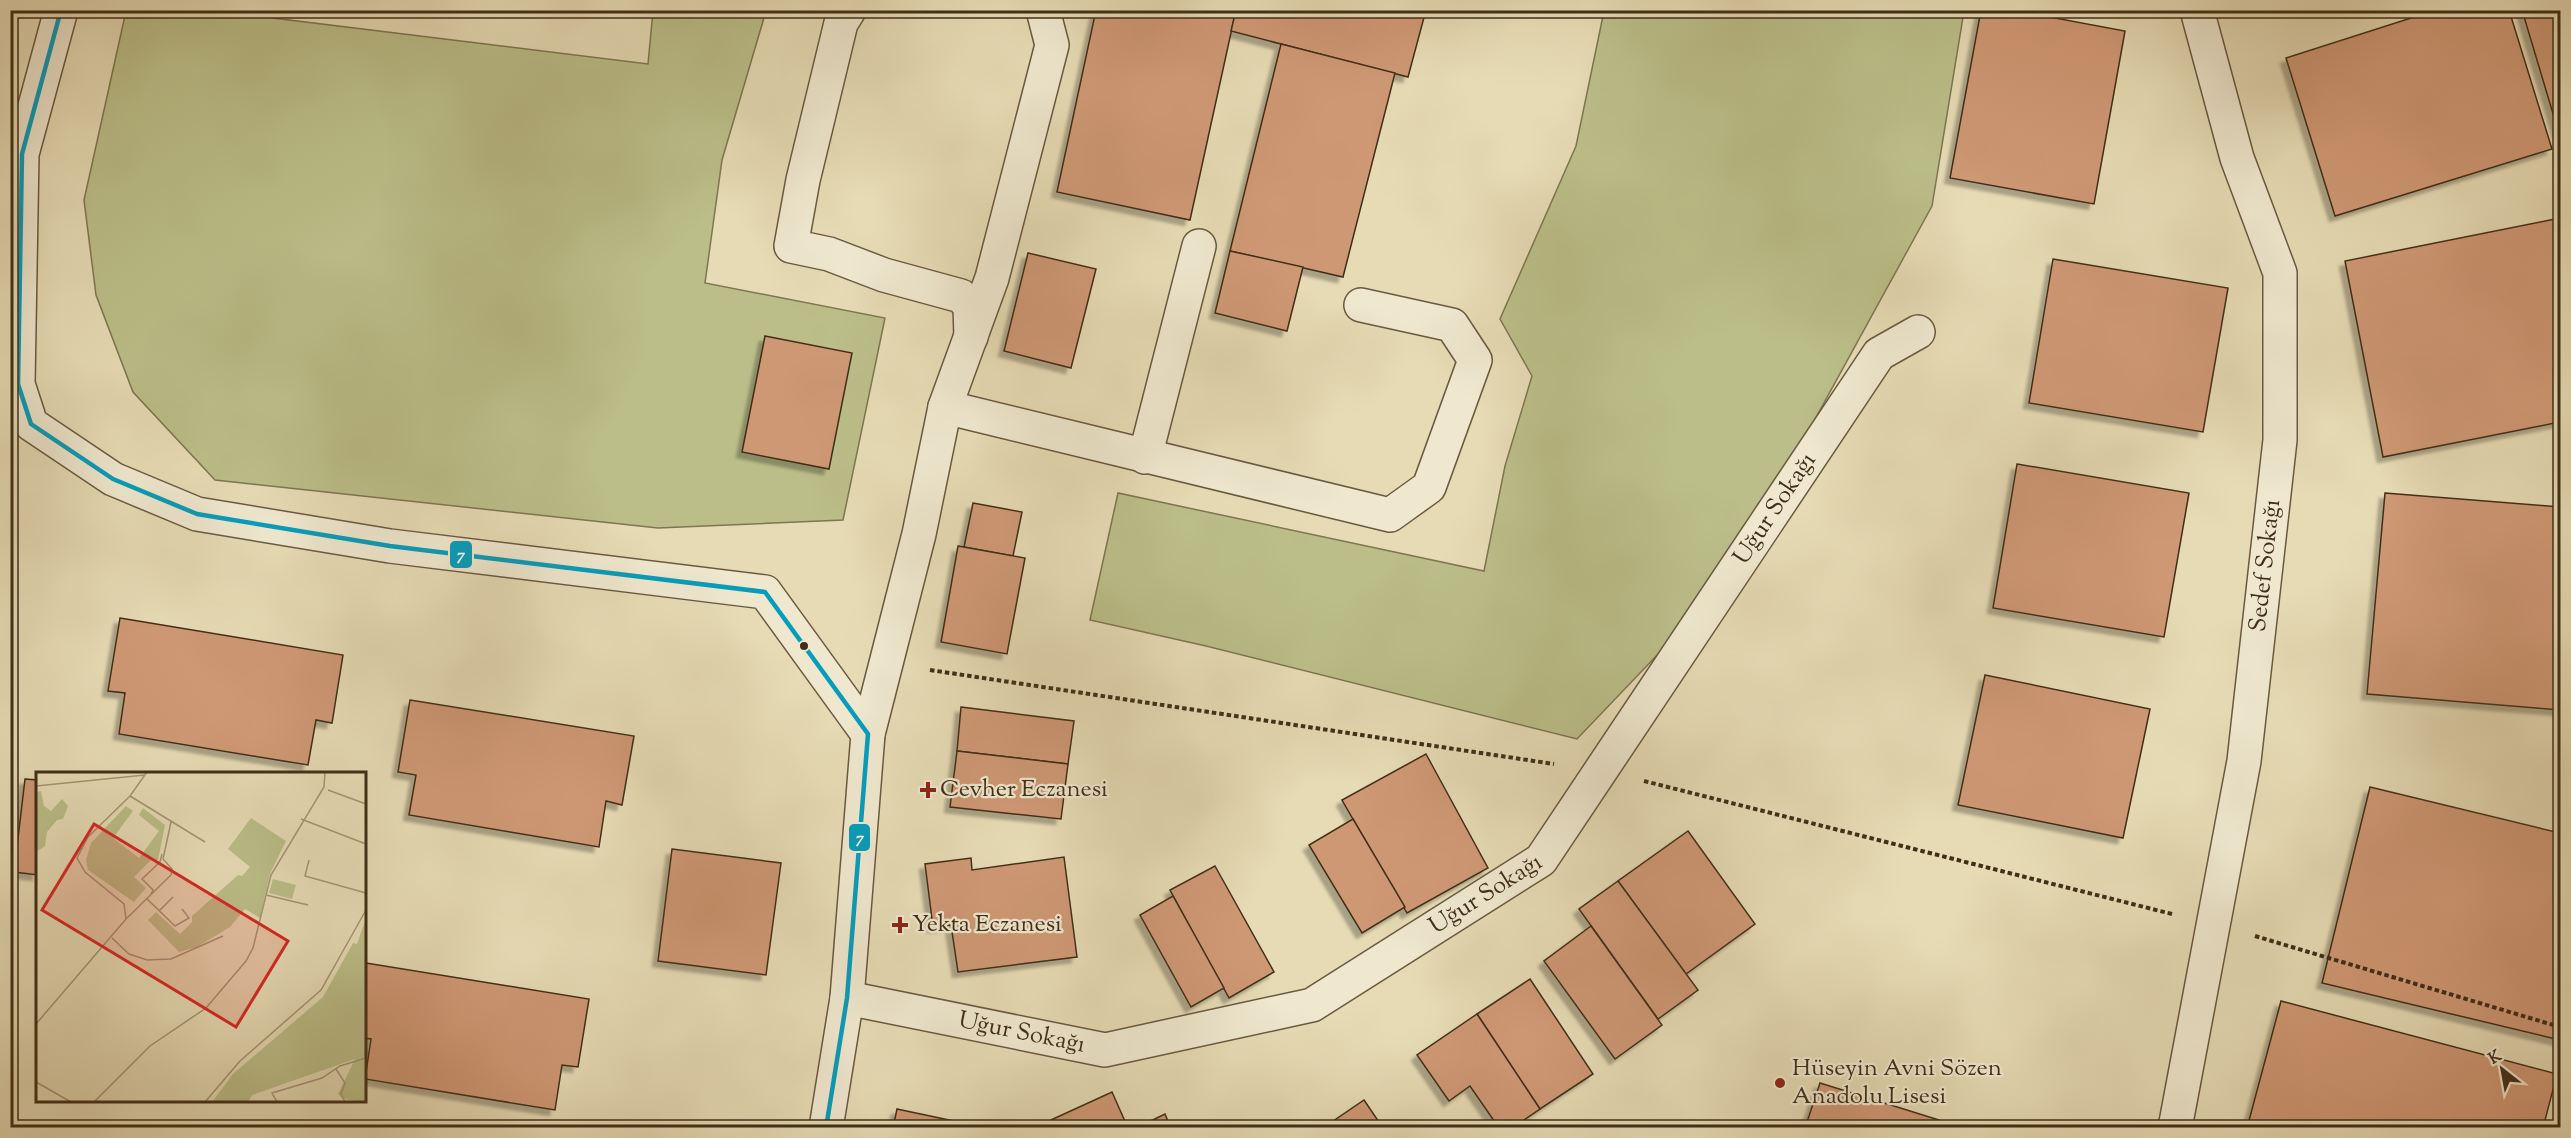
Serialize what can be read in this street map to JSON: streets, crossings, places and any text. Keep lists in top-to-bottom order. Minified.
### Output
{"streets":{"street":["Uğur Sokağı","Sedef Sokağı"]},"places":{"health":["Cevher Eczanesi","Yekta Eczanesi"],"other":["Hüseyin Avni Sözen Anadolu Lisesi"]},"lines":["transit line 7"],"north":"top left"}
